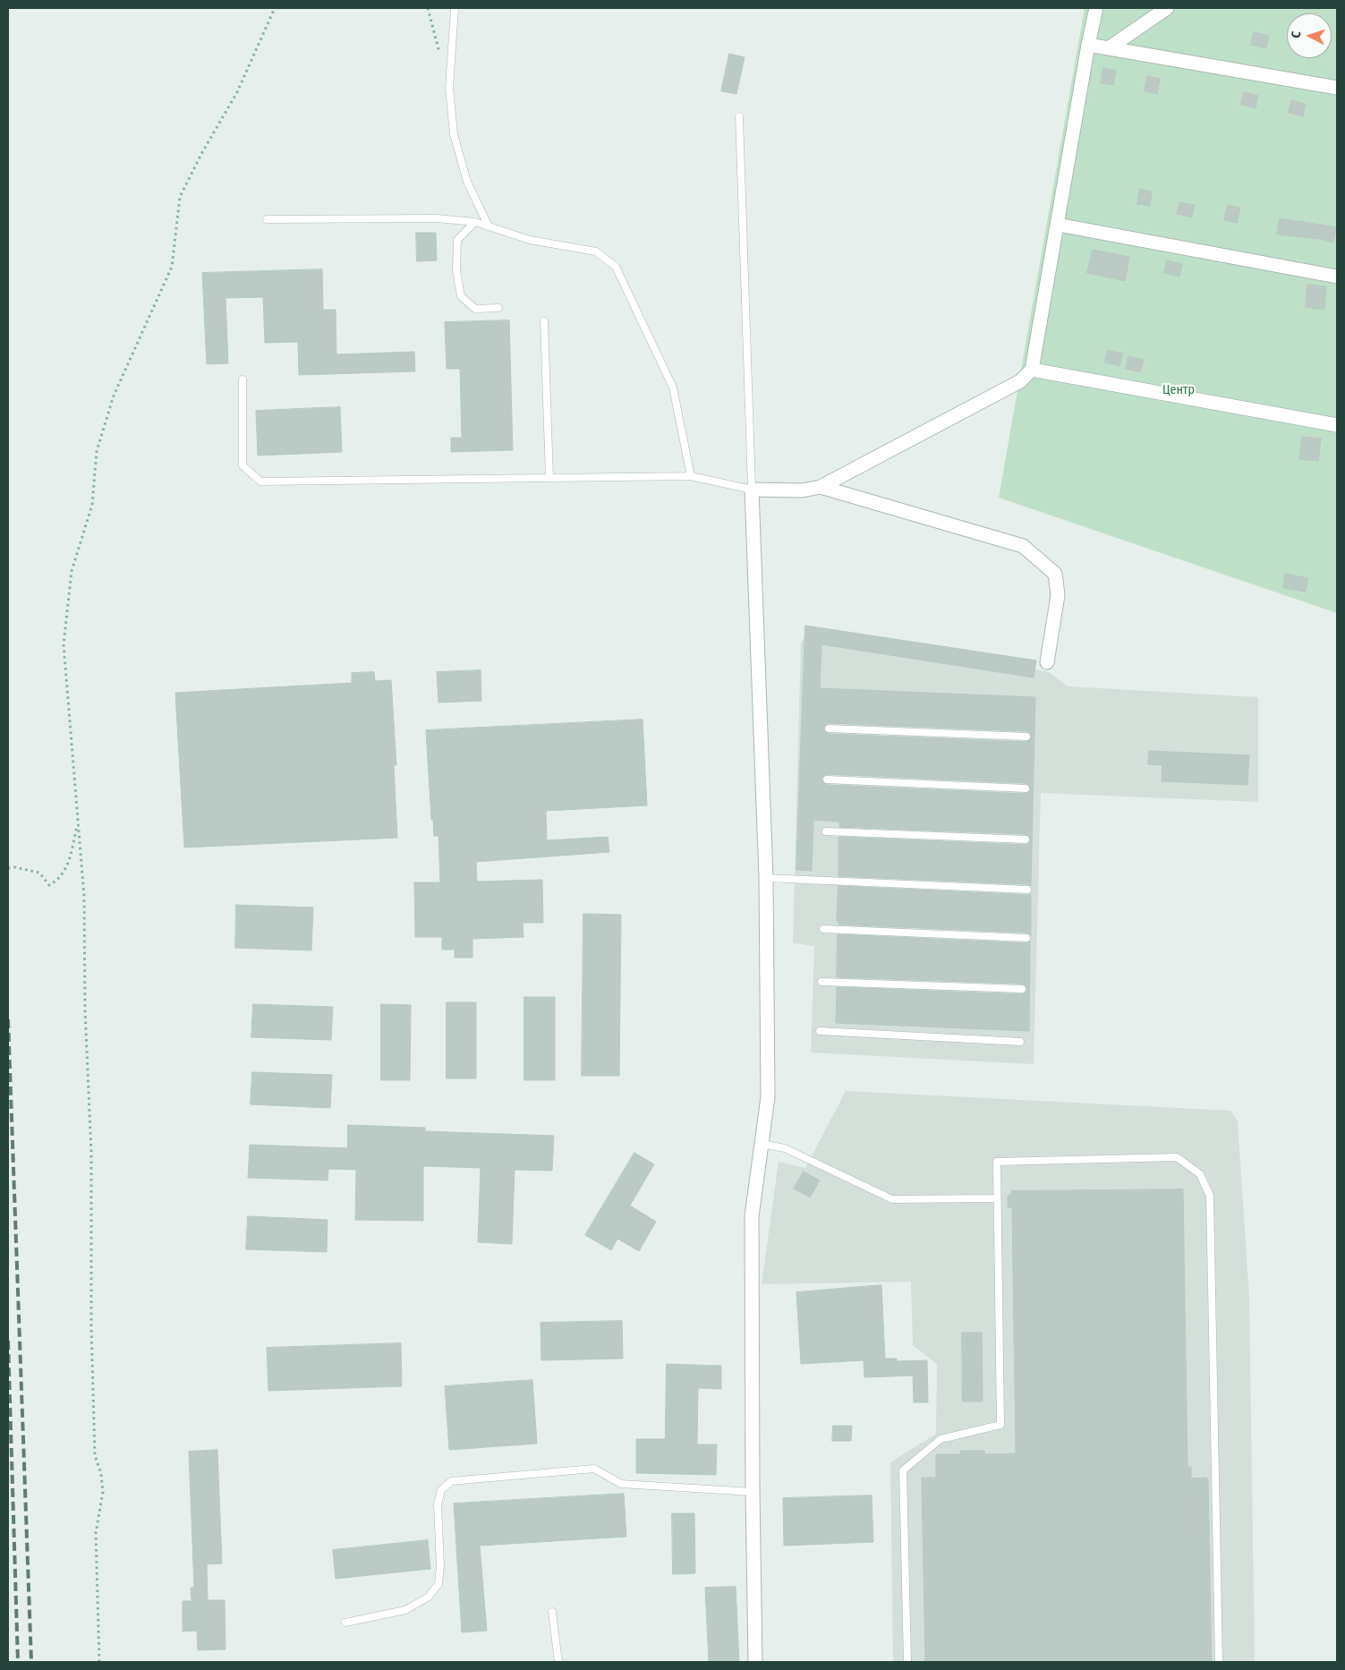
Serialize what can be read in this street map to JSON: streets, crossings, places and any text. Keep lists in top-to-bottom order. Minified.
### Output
{"parks":["Центр"],"north":"left"}
